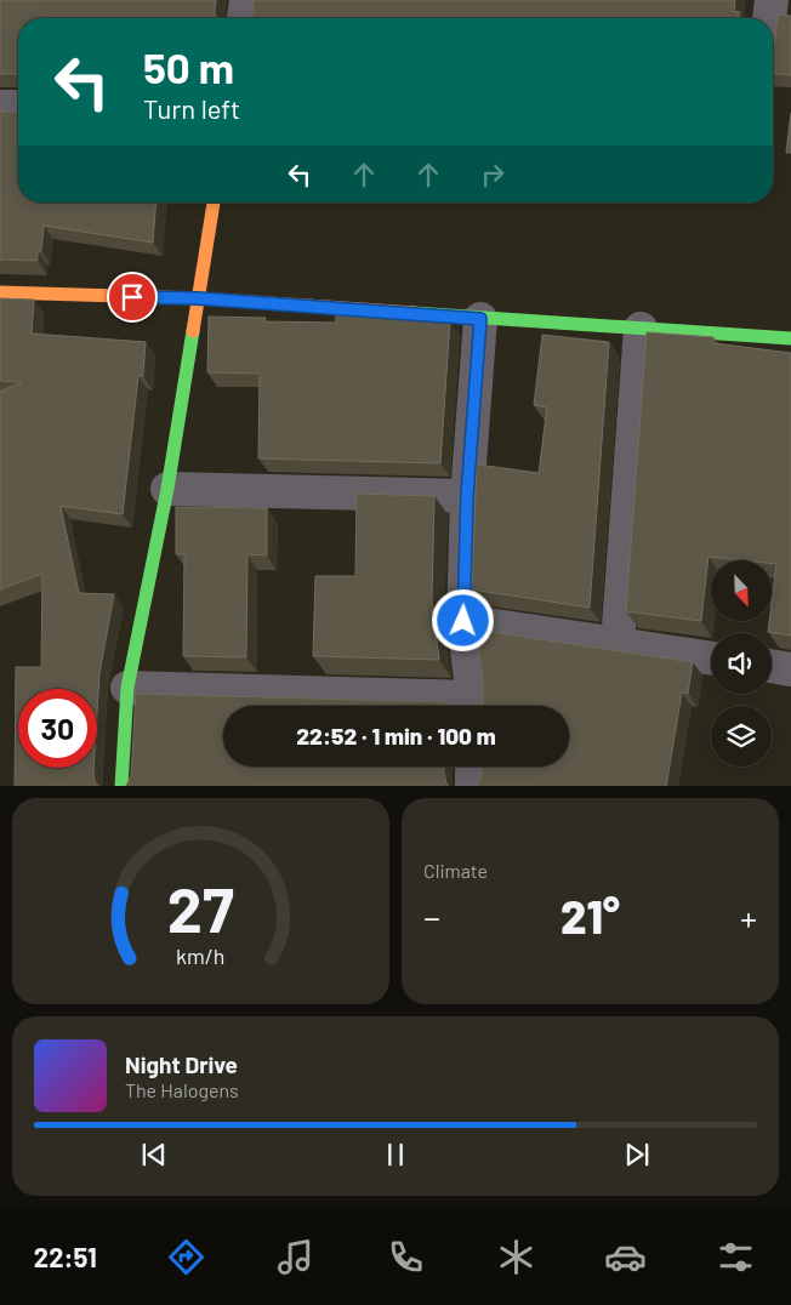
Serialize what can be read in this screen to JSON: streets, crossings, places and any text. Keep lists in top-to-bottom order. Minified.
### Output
{"north":"bottom right","page":{"turn":["50 m","Turn left"],"limit":"30","trip":"22:52 · 1 min · 100 m","tile":"Climate","heat":["−","21°","+"],"song":["Night Drive","The Halogens"],"tabs":"22:51","gauge":["27","km/h"]}}
